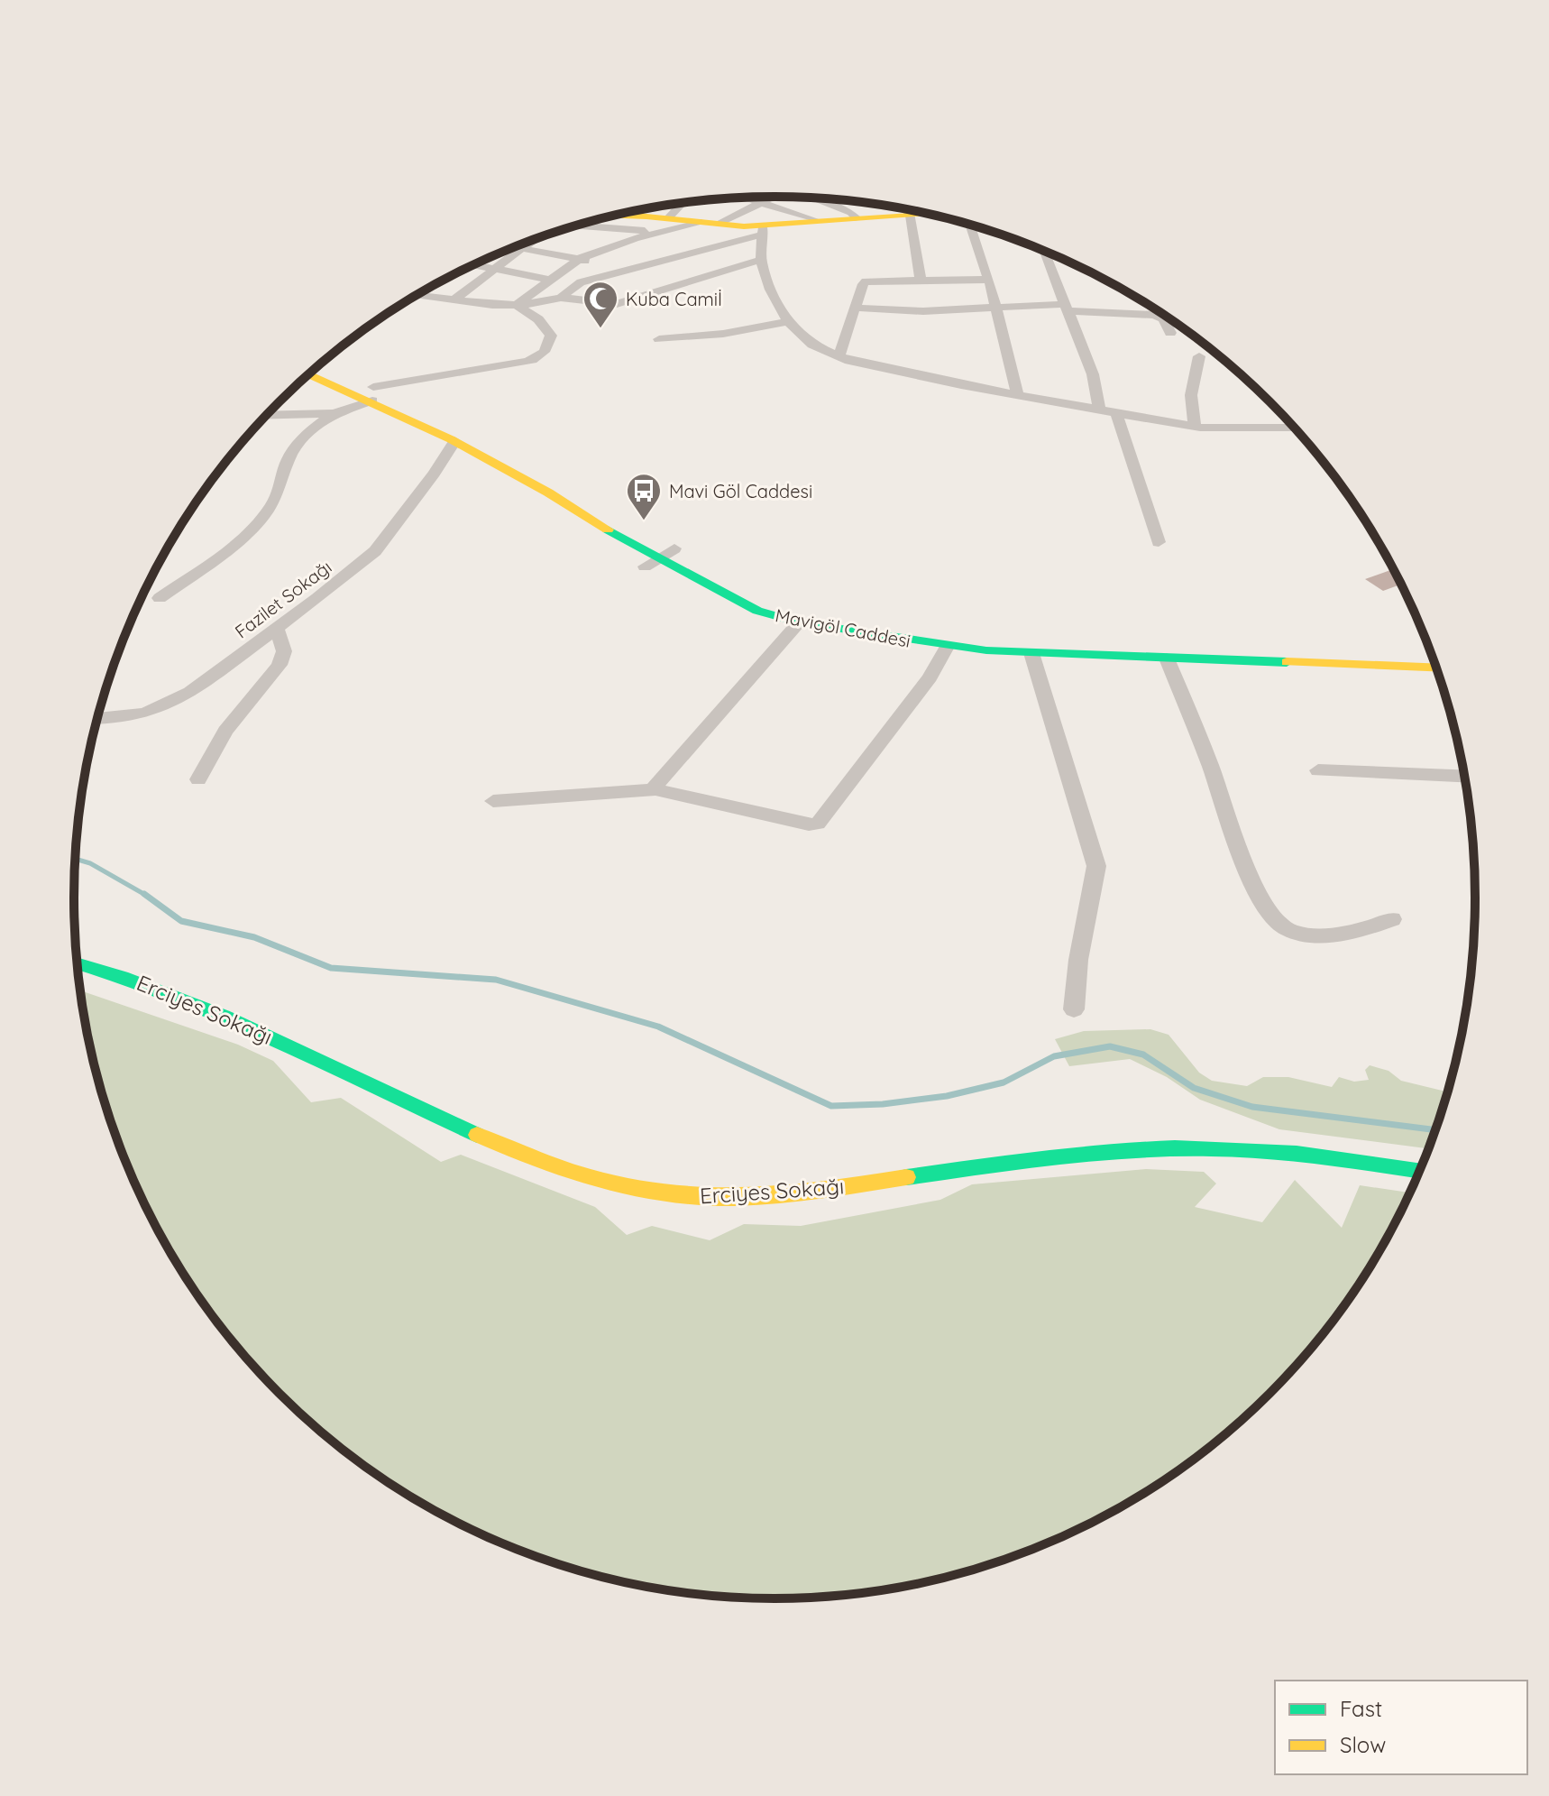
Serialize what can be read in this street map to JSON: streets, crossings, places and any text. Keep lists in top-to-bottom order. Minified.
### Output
{"streets":{"main road":["Mavigöl Caddesi","Erciyes Sokağı"],"street":["Fazilet Sokağı"]},"crossings":[["Fazilet Sokağı","Mavigöl Caddesi"]],"places":{"mosque":["Kuba Camiİ"],"bus stop":["Mavi Göl Caddesi"]},"legend":["Fast","Slow"]}
